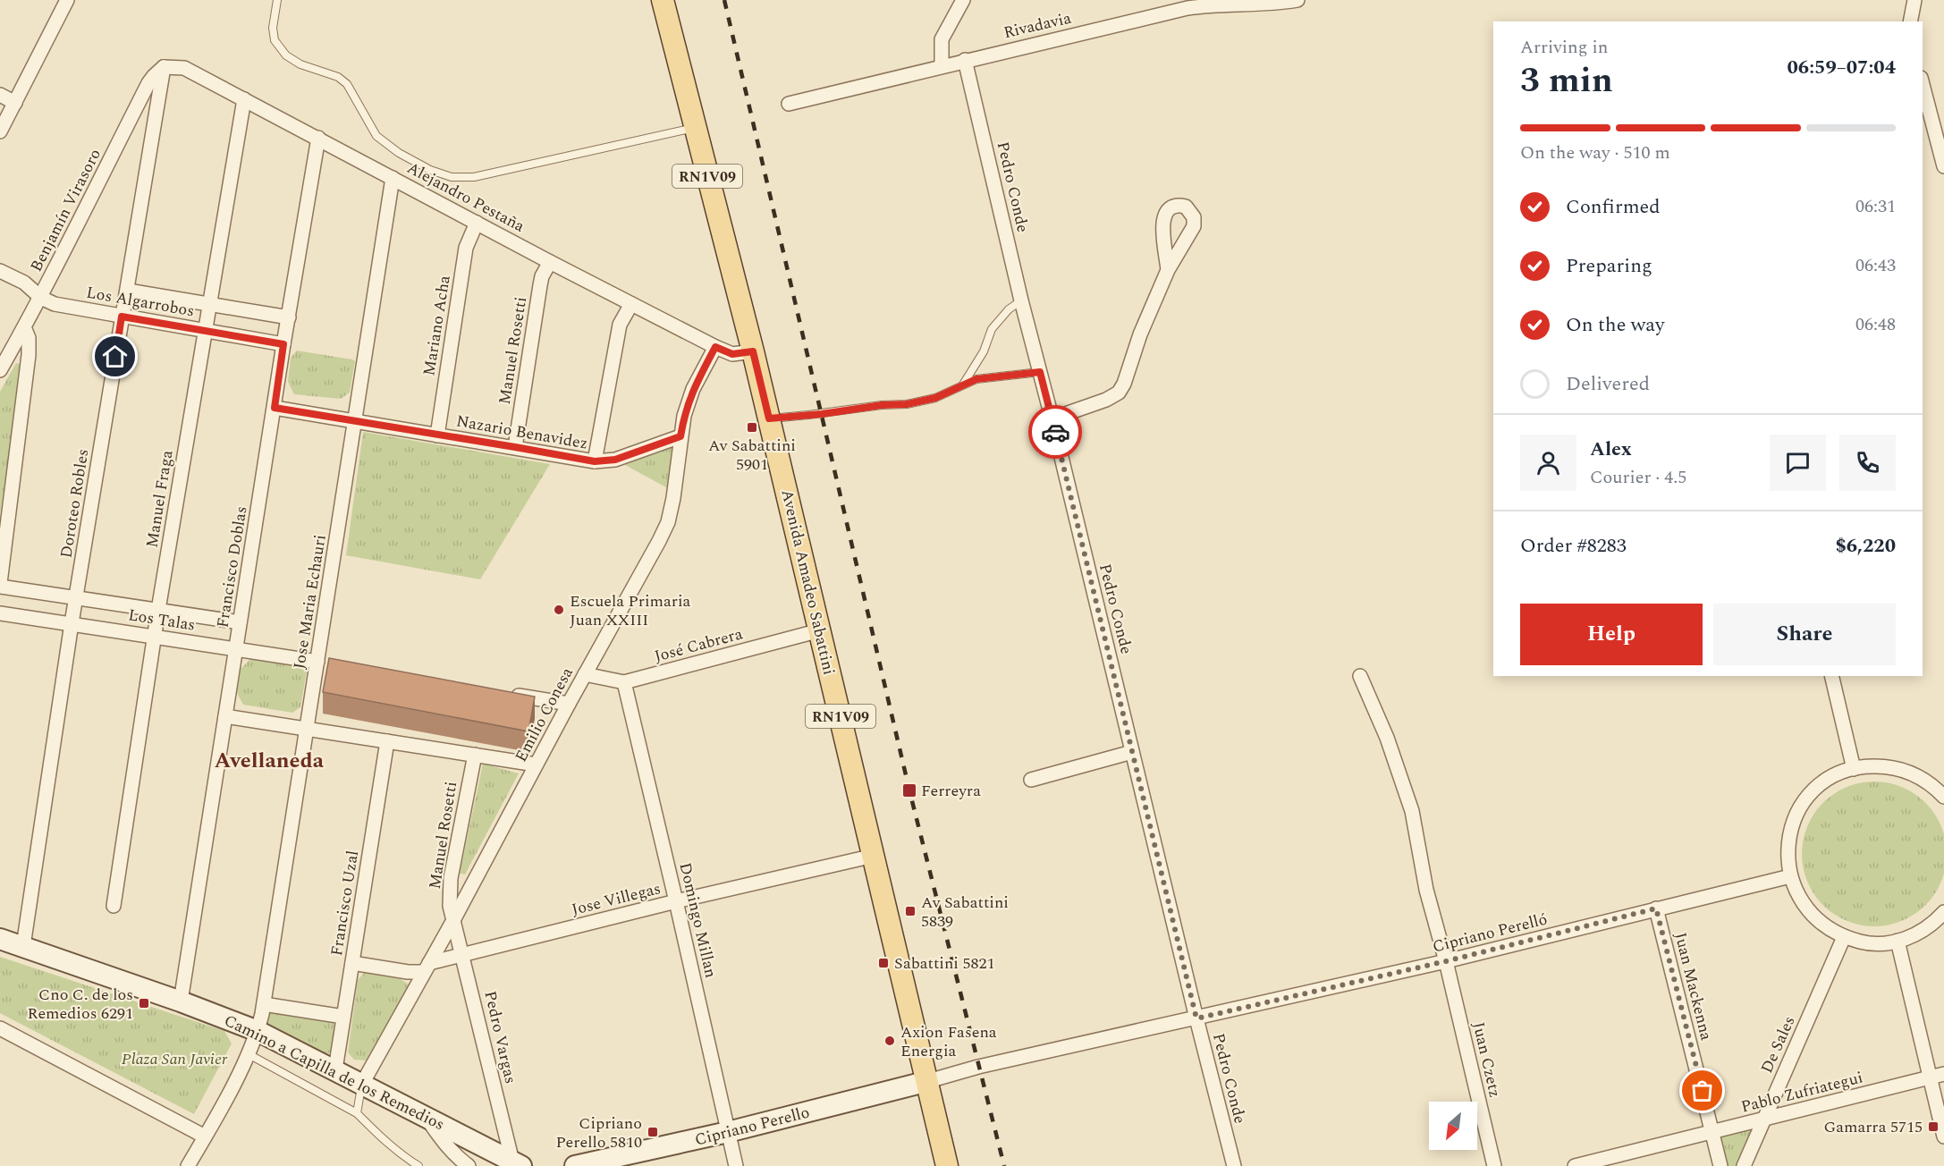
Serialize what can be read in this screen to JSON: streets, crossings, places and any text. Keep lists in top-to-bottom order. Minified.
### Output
{"streets":{"main road":["RN1V09","Avenida Amadeo Sabattini","Camino a Capilla de los Remedios","Cipriano Perello"],"street":["Rivadavia","Pedro Conde","Alejandro Pestaña","Benjamín Virasoro","Los Algarrobos","Mariano Acha","Manuel Rosetti","Nazario Benavidez","Manuel Fraga","Doroteo Robles","Francisco Doblas","Jose Maria Echauri","Los Talas","José Cabrera","Emilio Conesa","Jose Villegas","Francisco Uzal","Domingo Millan","Cipriano Perelló","Juan Mackenna","Pedro Vargas","De Sales","Juan Czetz","Pablo Zufriategui"]},"crossings":[["Rivadavia","Pedro Conde"],["Pedro Conde","Cipriano Perelló"],["Alejandro Pestaña","Benjamín Virasoro"],["Alejandro Pestaña","Mariano Acha"],["Alejandro Pestaña","Manuel Rosetti"],["Alejandro Pestaña","Manuel Fraga"],["Alejandro Pestaña","Doroteo Robles"],["Alejandro Pestaña","Francisco Doblas"],["Alejandro Pestaña","Avenida Amadeo Sabattini"],["Alejandro Pestaña","Jose Maria Echauri"],["Alejandro Pestaña","Emilio Conesa"],["Benjamín Virasoro","Los Algarrobos"],["Benjamín Virasoro","Doroteo Robles"],["Los Algarrobos","Manuel Fraga"],["Los Algarrobos","Doroteo Robles"],["Los Algarrobos","Francisco Doblas"],["Mariano Acha","Nazario Benavidez"],["Manuel Rosetti","Nazario Benavidez"],["Manuel Rosetti","Emilio Conesa"],["Manuel Rosetti","Pedro Vargas"],["Nazario Benavidez","Jose Maria Echauri"],["Nazario Benavidez","Emilio Conesa"],["Manuel Fraga","Los Talas"],["Doroteo Robles","Los Talas"],["Doroteo Robles","Camino a Capilla de los Remedios"],["Francisco Doblas","Los Talas"],["Francisco Doblas","Camino a Capilla de los Remedios"],["Avenida Amadeo Sabattini","José Cabrera"],["Avenida Amadeo Sabattini","Jose Villegas"],["Avenida Amadeo Sabattini","Cipriano Perelló"],["Avenida Amadeo Sabattini","Cipriano Perello"],["Jose Maria Echauri","Los Talas"],["Jose Maria Echauri","Camino a Capilla de los Remedios"],["José Cabrera","Emilio Conesa"],["José Cabrera","Domingo Millan"],["Emilio Conesa","Jose Villegas"],["Emilio Conesa","Pedro Vargas"],["Emilio Conesa","Camino a Capilla de los Remedios"],["Jose Villegas","Francisco Uzal"],["Jose Villegas","Domingo Millan"],["Jose Villegas","Pedro Vargas"],["Francisco Uzal","Camino a Capilla de los Remedios"],["Domingo Millan","Cipriano Perello"],["Cipriano Perelló","Juan Mackenna"],["Cipriano Perelló","Juan Czetz"],["Cipriano Perelló","Cipriano Perello"],["Juan Mackenna","Pablo Zufriategui"],["Pedro Vargas","Camino a Capilla de los Remedios"],["De Sales","Pablo Zufriategui"]],"districts":["Avellaneda"],"parks":["Plaza San Javier"],"places":{"transit":["Av Sabattini 5901","Ferreyra","Av Sabattini 5839","Sabattini 5821","Cno C. de los Remedios 6291","Gamarra 5715","Cipriano Perello 5810"],"other":["Escuela Primaria Juan XXIII","Axion Fasena Energia"]},"north":"bottom left","page":{"heading":["3 min","Arriving in","06:59–07:04"],"panel":["Alex","Courier · 4.5","Order #8283","$6,220"],"bar":"On the way · 510 m","list":[["Confirmed","06:31"],["Preparing","06:43"],["On the way","06:48"],"Delivered"],"buttons":["Help","Share"]}}
